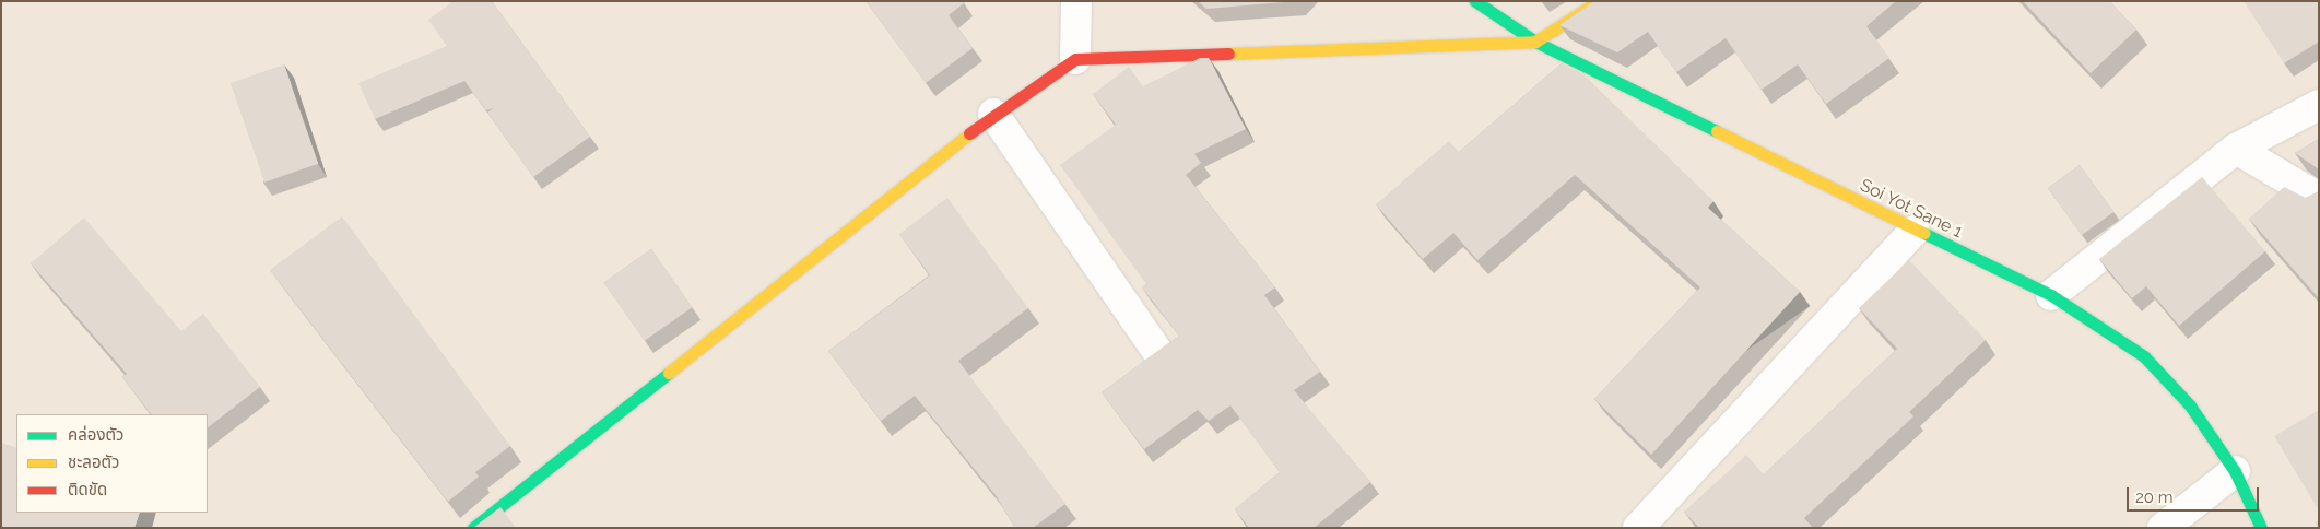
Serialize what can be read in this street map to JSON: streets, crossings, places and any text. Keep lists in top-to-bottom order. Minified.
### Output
{"streets":{"street":["Soi Yot Sane 1"]},"legend":["คล่องตัว","ชะลอตัว","ติดขัด"],"scale_bar":"20 m"}
